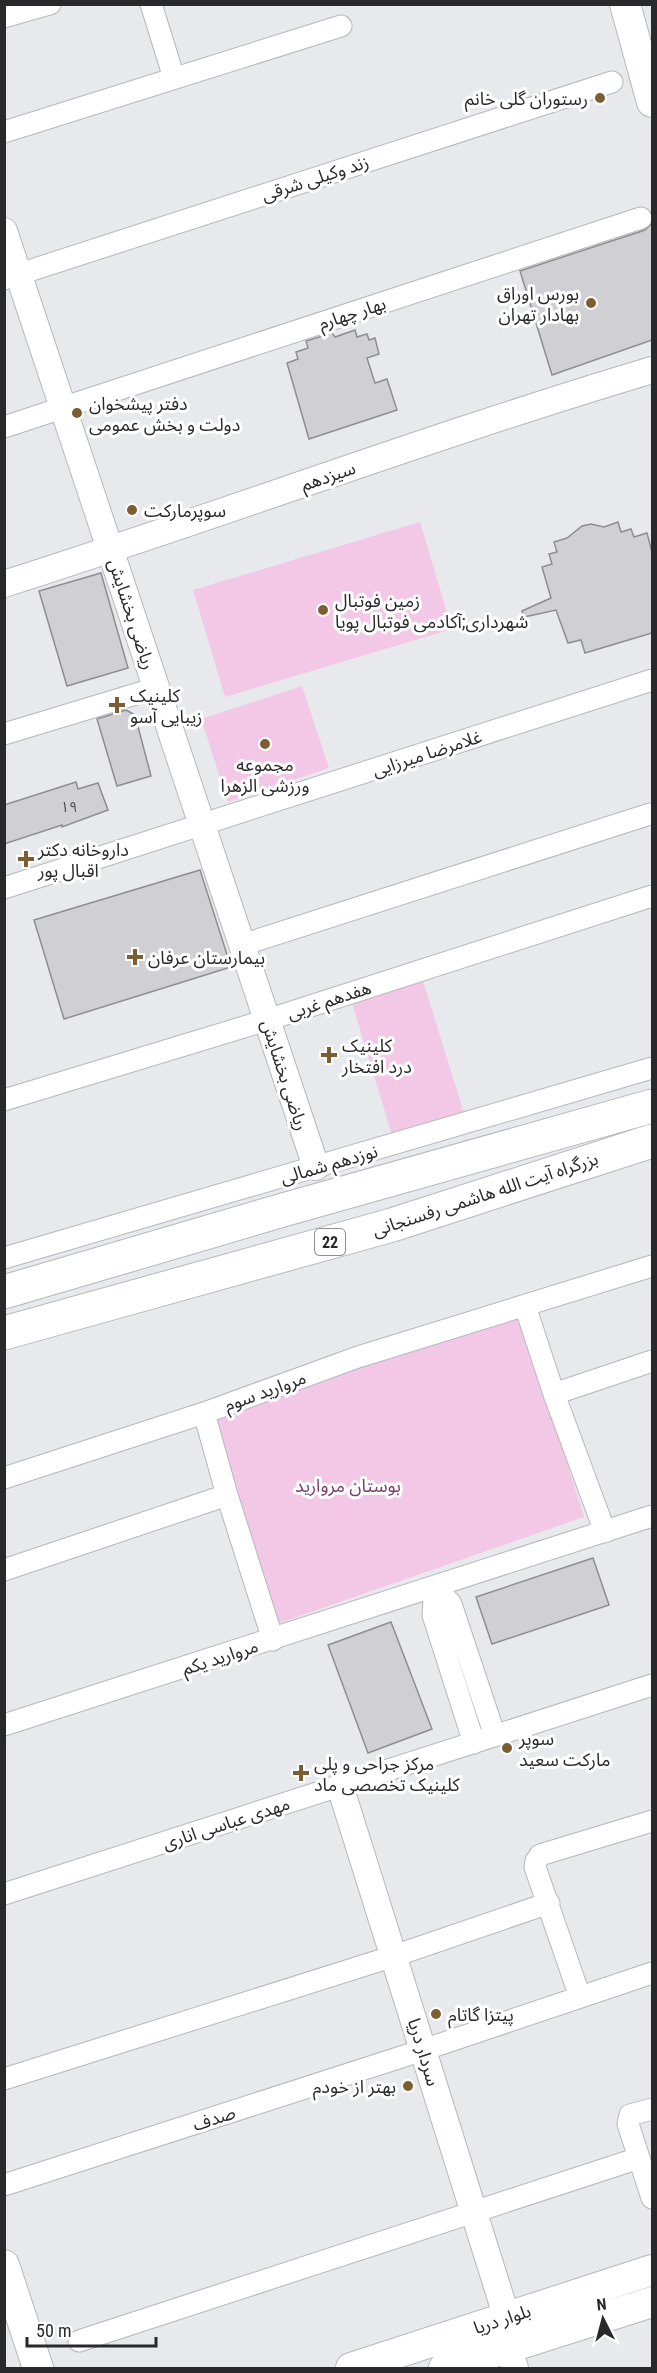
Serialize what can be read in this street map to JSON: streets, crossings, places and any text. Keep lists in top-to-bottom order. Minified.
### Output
{"streets":{"highway":["بزرگراه آیت الله هاشمی رفسنجانی","22"],"main road":["بلوار دریا"],"street":["زند وکیلی شرقی","بهار چهارم","سیزدهم","ریاضی بخشایش","غلامرضا میرزایی","هفدهم غربی","نوزدهم شمالی","مروارید سوم","مروارید یکم","مهدی عباسی اناری","سردار دریا","صدف"]},"crossings":[["زند وکیلی شرقی","ریاضی بخشایش"],["بهار چهارم","ریاضی بخشایش"],["سیزدهم","ریاضی بخشایش"],["ریاضی بخشایش","غلامرضا میرزایی"],["ریاضی بخشایش","هفدهم غربی"],["ریاضی بخشایش","نوزدهم شمالی"],["مهدی عباسی اناری","سردار دریا"],["سردار دریا","صدف"],["سردار دریا","بلوار دریا"]],"parks":["بوستان مروارید"],"places":{"other":["رستوران گلی خانم","بورس اوراق بهادار تهران","دفتر پیشخوان دولت و بخش عمومی","سوپرمارکت","زمین فوتبال شهرداری;آکادمی فوتبال پویا","مجموعه ورزشی الزهرا","سوپر مارکت سعید","پیتزا گاتام","بهتر از خودم"],"health":["کلینیک زیبایی آسو","داروخانه دکتر اقبال پور","بیمارستان عرفان","کلینیک درد افتخار","مرکز جراحی و پلی کلینیک تخصصی ماد"]},"house_numbers":["۱۹"],"scale_bar":"50 m","north":"top"}
